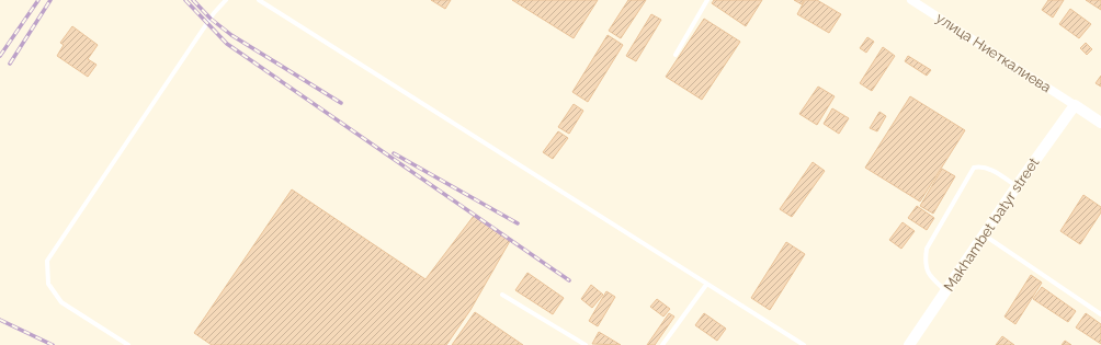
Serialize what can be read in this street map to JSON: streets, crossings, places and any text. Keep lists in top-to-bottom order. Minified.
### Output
{"streets":{"street":["улица Ниеткалиева","Makhambet batyr street"]},"crossings":[["улица Ниеткалиева","Makhambet batyr street"]]}
